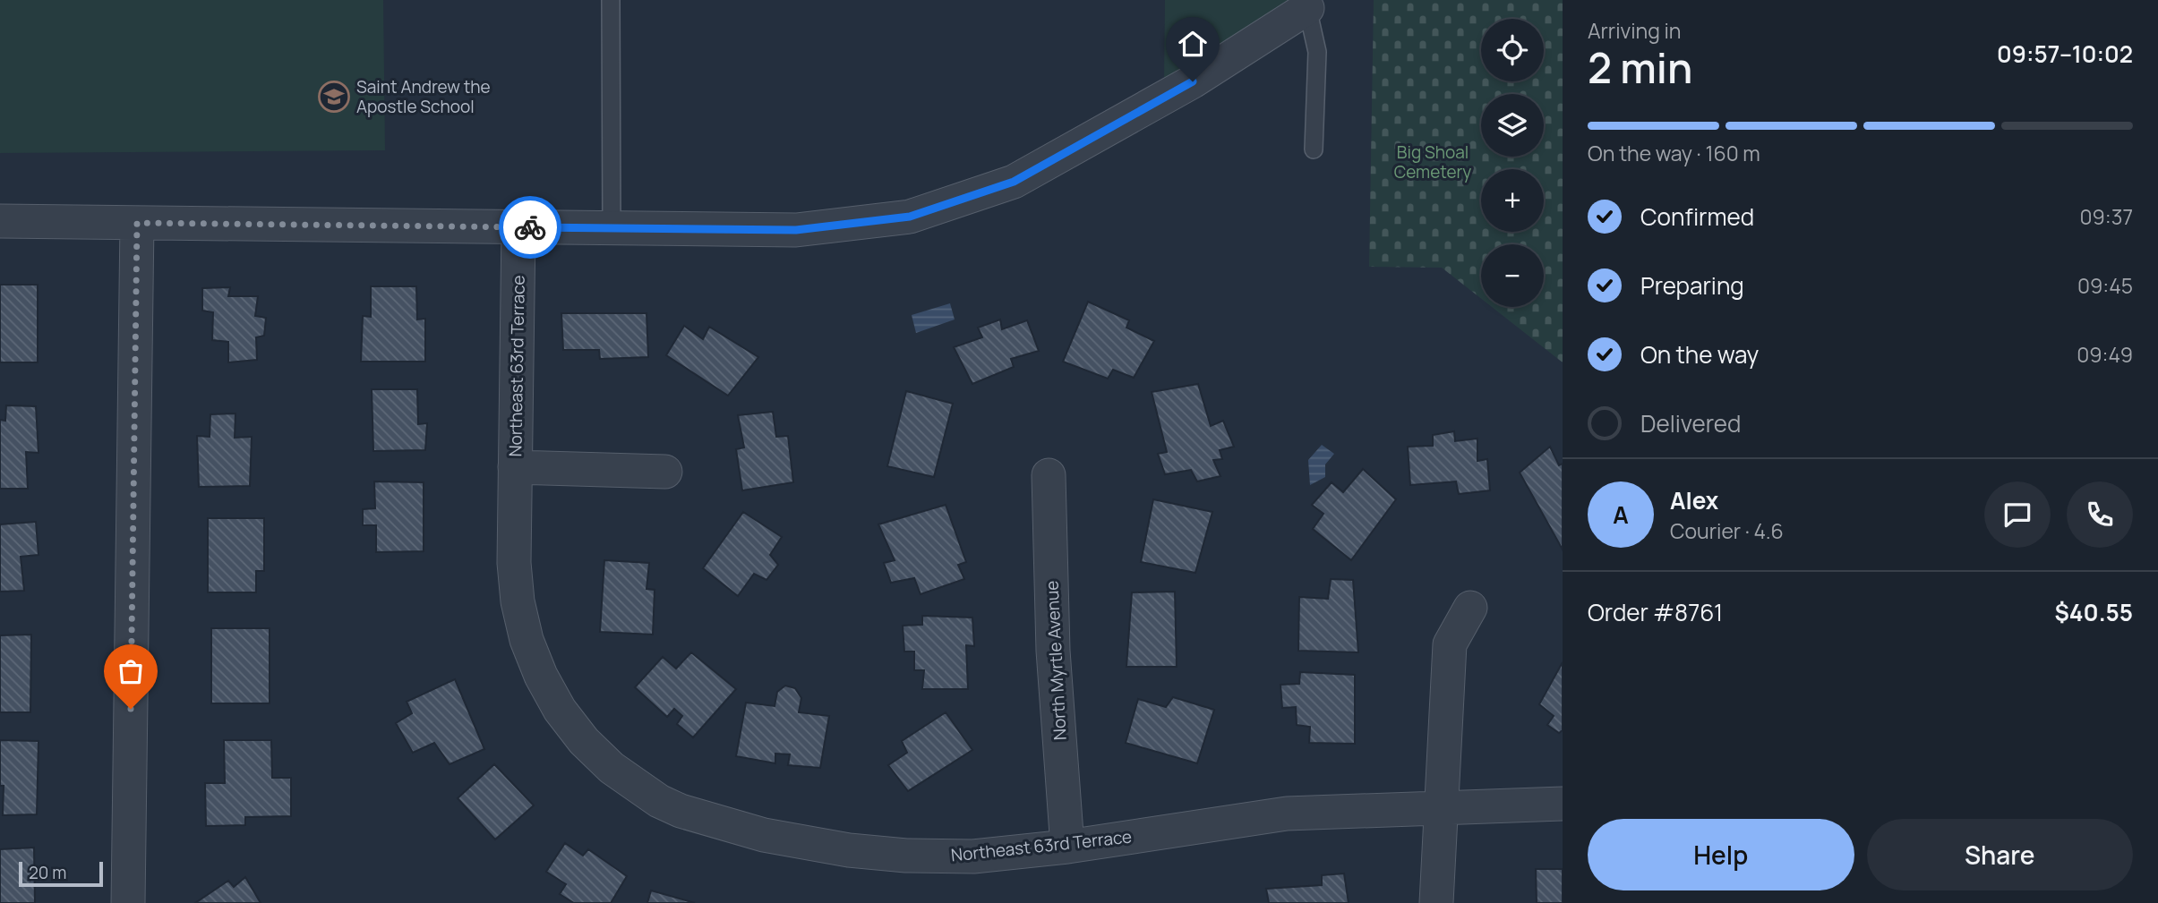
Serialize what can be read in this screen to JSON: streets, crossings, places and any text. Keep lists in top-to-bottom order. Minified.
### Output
{"streets":{"street":["Northeast 63rd Terrace","North Myrtle Avenue"]},"crossings":[["Northeast 63rd Terrace","North Myrtle Avenue"]],"parks":["Big Shoal Cemetery"],"places":{"school or university":["Saint Andrew the Apostle School"]},"scale_bar":"20 m","page":{"heading":["2 min","Arriving in","09:57–10:02"],"panel":["Alex","Courier · 4.6","Order #8761","$40.55"],"map_buttons":["+","−"],"bar":"On the way · 160 m","list":[["Confirmed","09:37"],["Preparing","09:45"],["On the way","09:49"],"Delivered"],"round":"A","buttons":["Help","Share"],"scale":"20 m"}}
